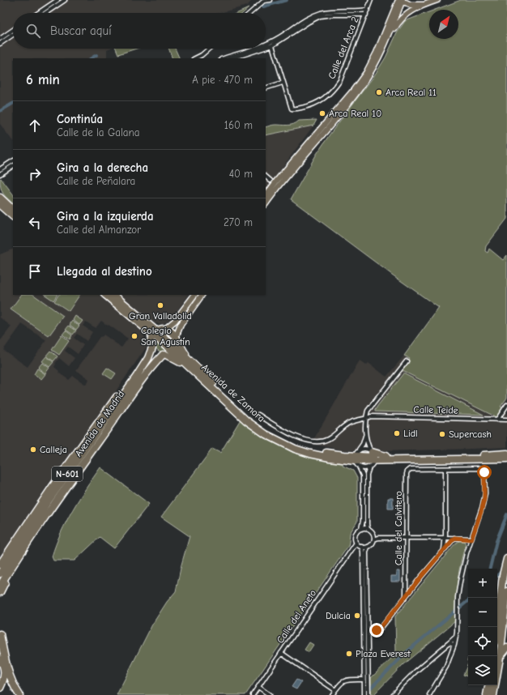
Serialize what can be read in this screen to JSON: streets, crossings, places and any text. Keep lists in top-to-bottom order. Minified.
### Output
{"streets":{"highway":["Avenida de Zamora","Avenida de Madrid","N-601"],"street":["Calle del Arca 2","Calle Teide","Calle del Calvitero","Calle del Aneto"]},"crossings":[["Avenida de Zamora","Calle Teide"],["Avenida de Zamora","Avenida de Madrid"]],"places":["Arca Real 11","Arca Real 10","Gran Valladolid","Colegio San Agustín","Lidl","Supercash","Calleja","Dulcia","Plaza Everest"],"north":"top right","page":{"search":"Buscar aquí","heading":["6 min","A pie · 470 m"],"list":[["Continúa","Calle de la Galana","160 m"],["Gira a la derecha","Calle de Peñalara","40 m"],["Gira a la izquierda","Calle del Almanzor","270 m"],"Llegada al destino"],"map_buttons":["+","−"]}}
